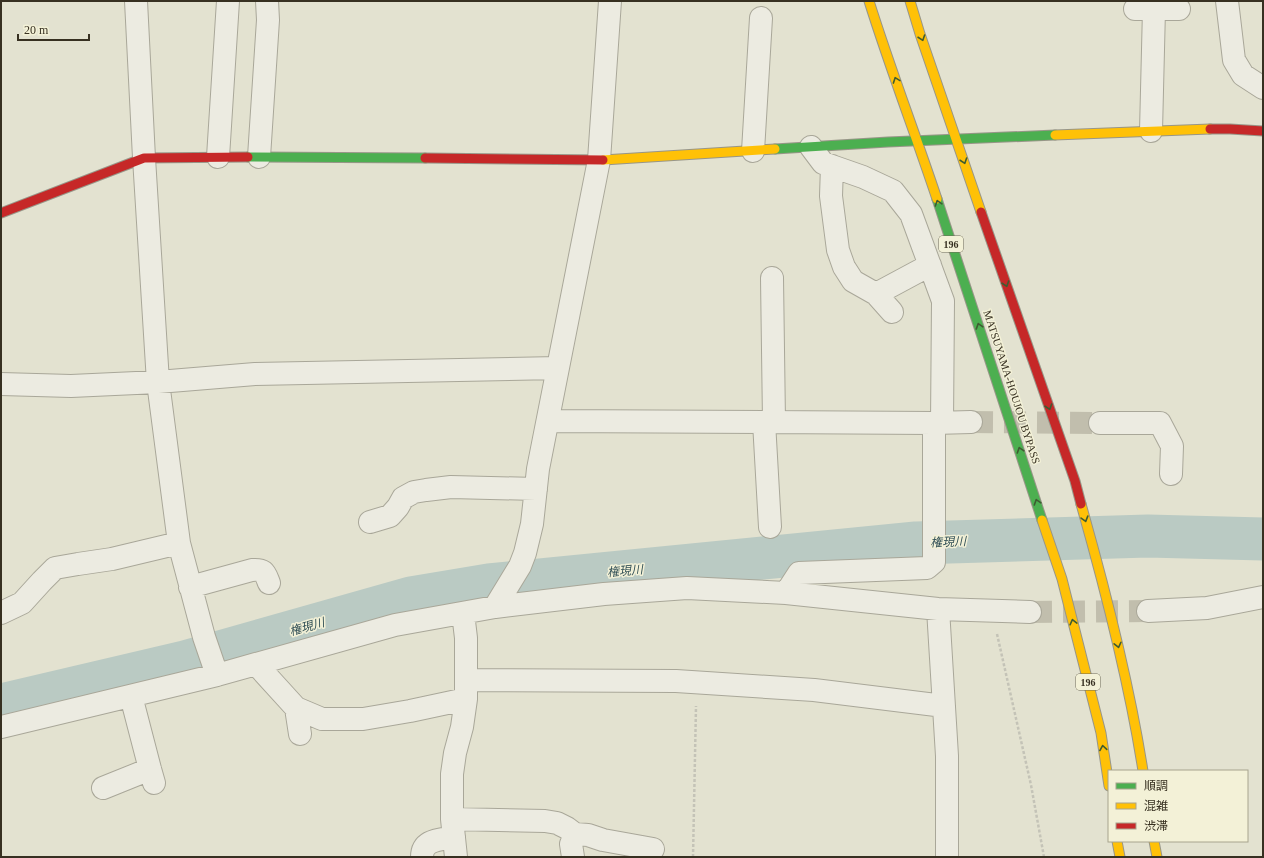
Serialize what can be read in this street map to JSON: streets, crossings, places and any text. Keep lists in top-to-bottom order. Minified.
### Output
{"streets":{"main road":["196","MATSUYAMA-HOUJOU BYPASS"]},"water":["権現川"],"legend":["順調","混雑","渋滞"],"scale_bar":"20 m"}
